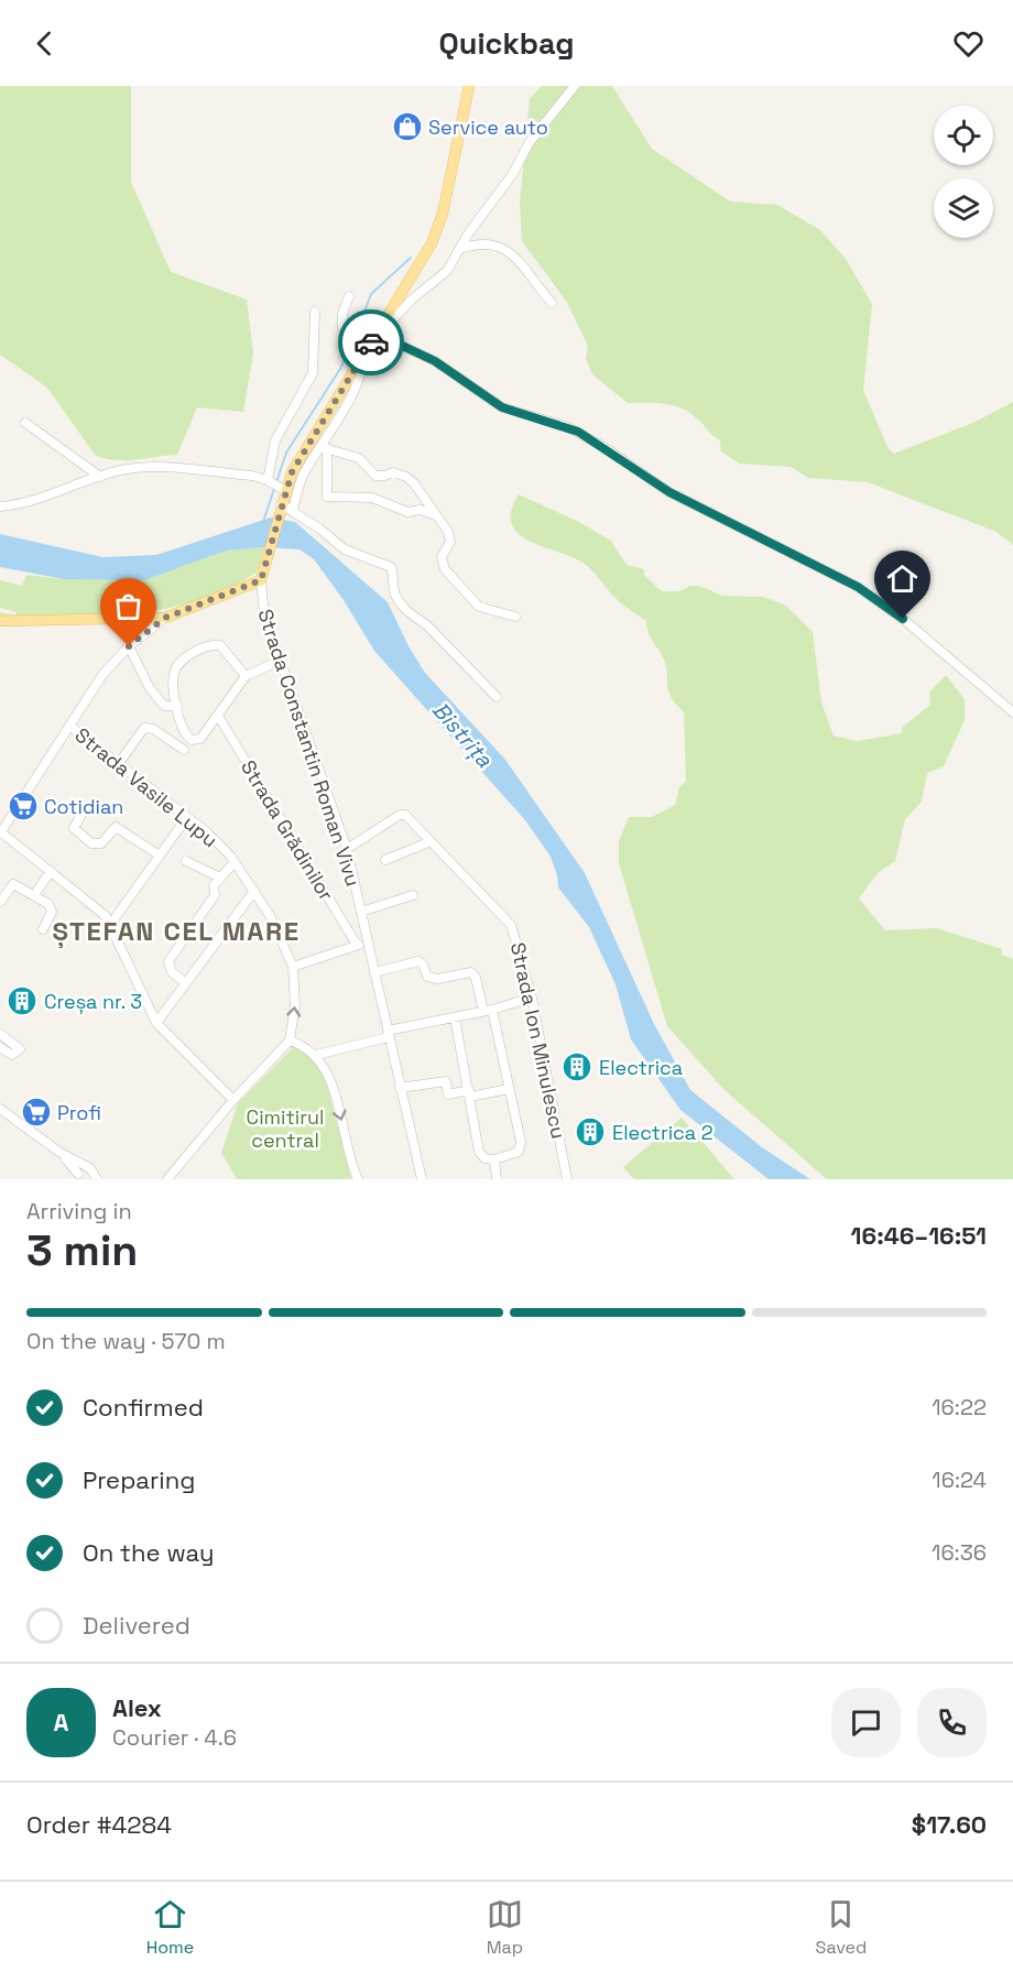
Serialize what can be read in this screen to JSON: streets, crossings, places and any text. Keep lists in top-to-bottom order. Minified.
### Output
{"streets":{"street":["Strada Constantin Roman Vivu","Strada Vasile Lupu","Strada Grădinilor","Strada Ion Minulescu"]},"crossings":[["Strada Constantin Roman Vivu","Strada Ion Minulescu"]],"districts":["ȘTEFAN CEL MARE"],"water":["Bistrița"],"parks":["Cimitirul central"],"places":{"shop":["Service auto"],"supermarket":["Cotidian","Profi"],"building":["Creșa nr. 3","Electrica","Electrica 2"]},"page":{"header":"Quickbag","heading":["3 min","Arriving in","16:46–16:51"],"panel":["Alex","Courier · 4.6","Order #4284","$17.60"],"bar":"On the way · 570 m","list":[["Confirmed","16:22"],["Preparing","16:24"],["On the way","16:36"],"Delivered"],"round":"A","tabs":["Home","Map","Saved"]}}
